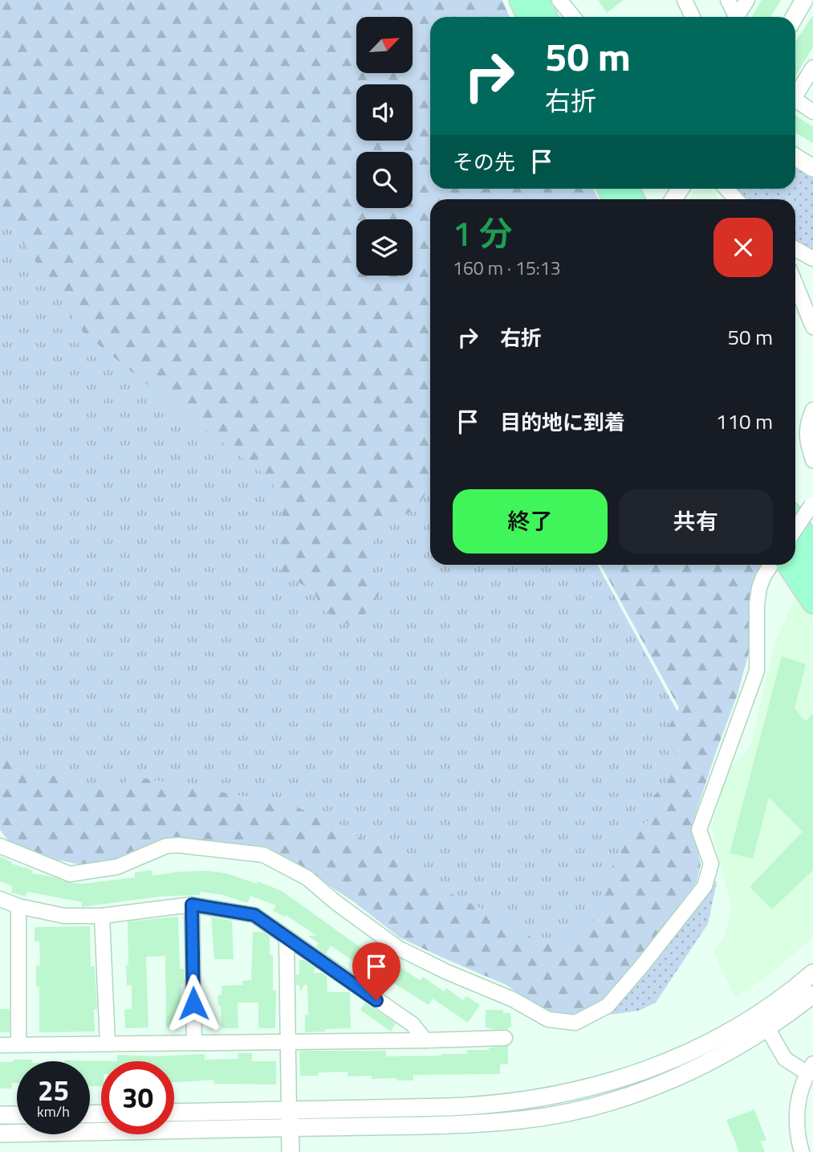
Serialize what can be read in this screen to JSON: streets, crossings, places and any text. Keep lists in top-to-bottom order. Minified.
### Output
{"north":"top right","page":{"turn":["50 m","右折"],"then":"その先","heading":["1 分","160 m · 15:13"],"list":[{"name":"右折","value":"50 m"},{"name":"目的地に到着","value":"110 m"}],"buttons":["終了","共有"],"speed":"25 km/h","limit":"30"}}
